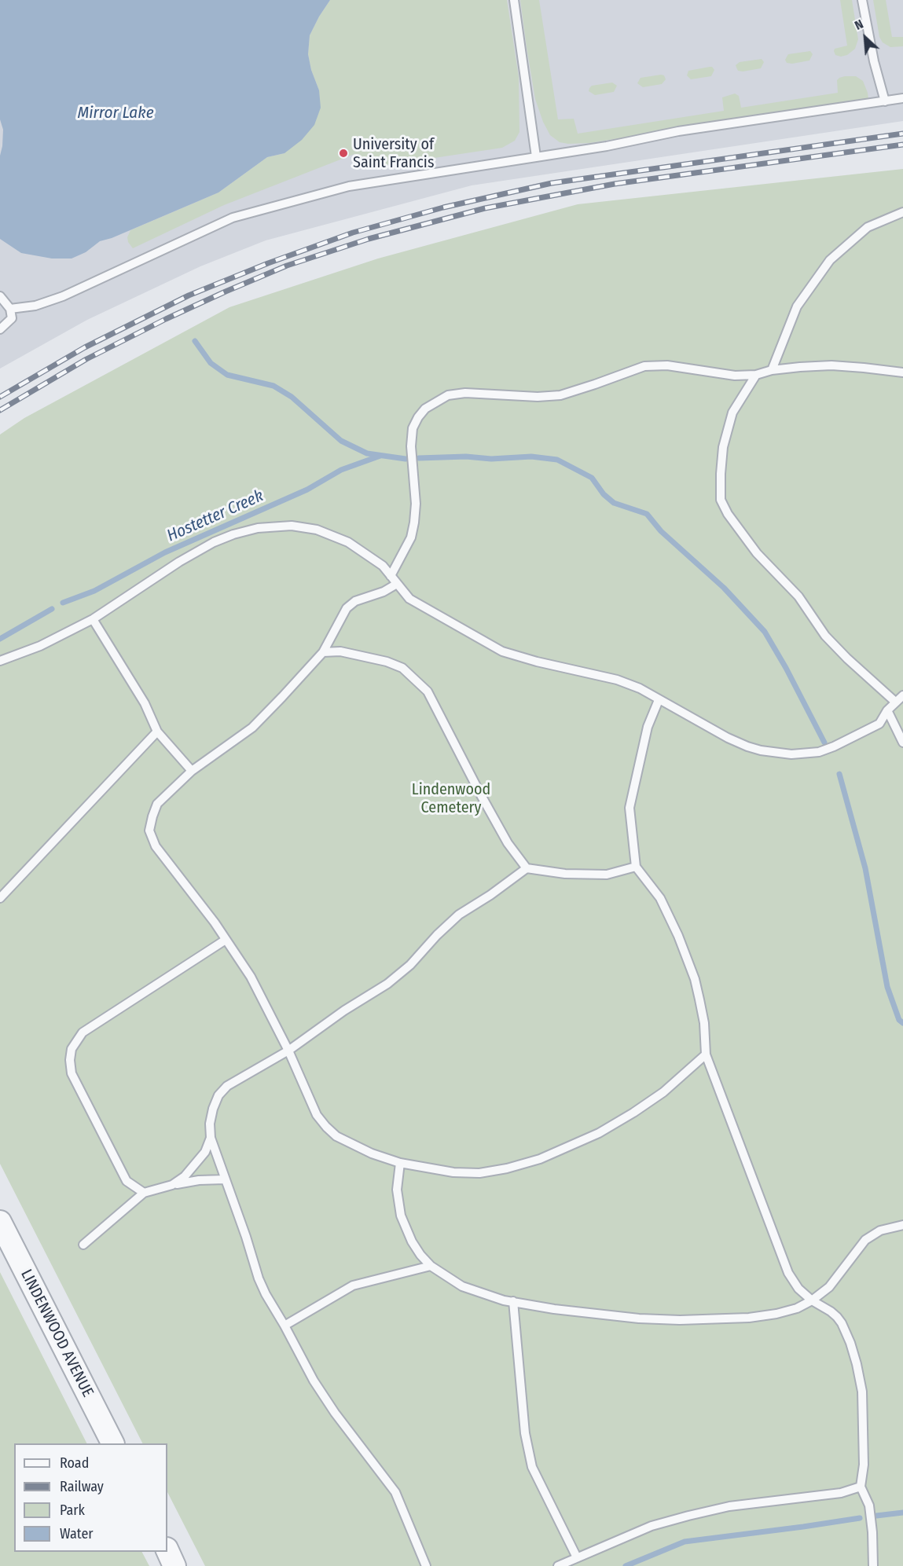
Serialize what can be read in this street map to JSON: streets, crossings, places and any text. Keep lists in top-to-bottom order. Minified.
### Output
{"streets":{"street":["LINDENWOOD AVENUE"]},"water":["Mirror Lake","Hostetter Creek"],"parks":["Lindenwood Cemetery"],"places":["University of Saint Francis"],"legend":["Road","Railway","Park","Water"],"north":"top left"}
